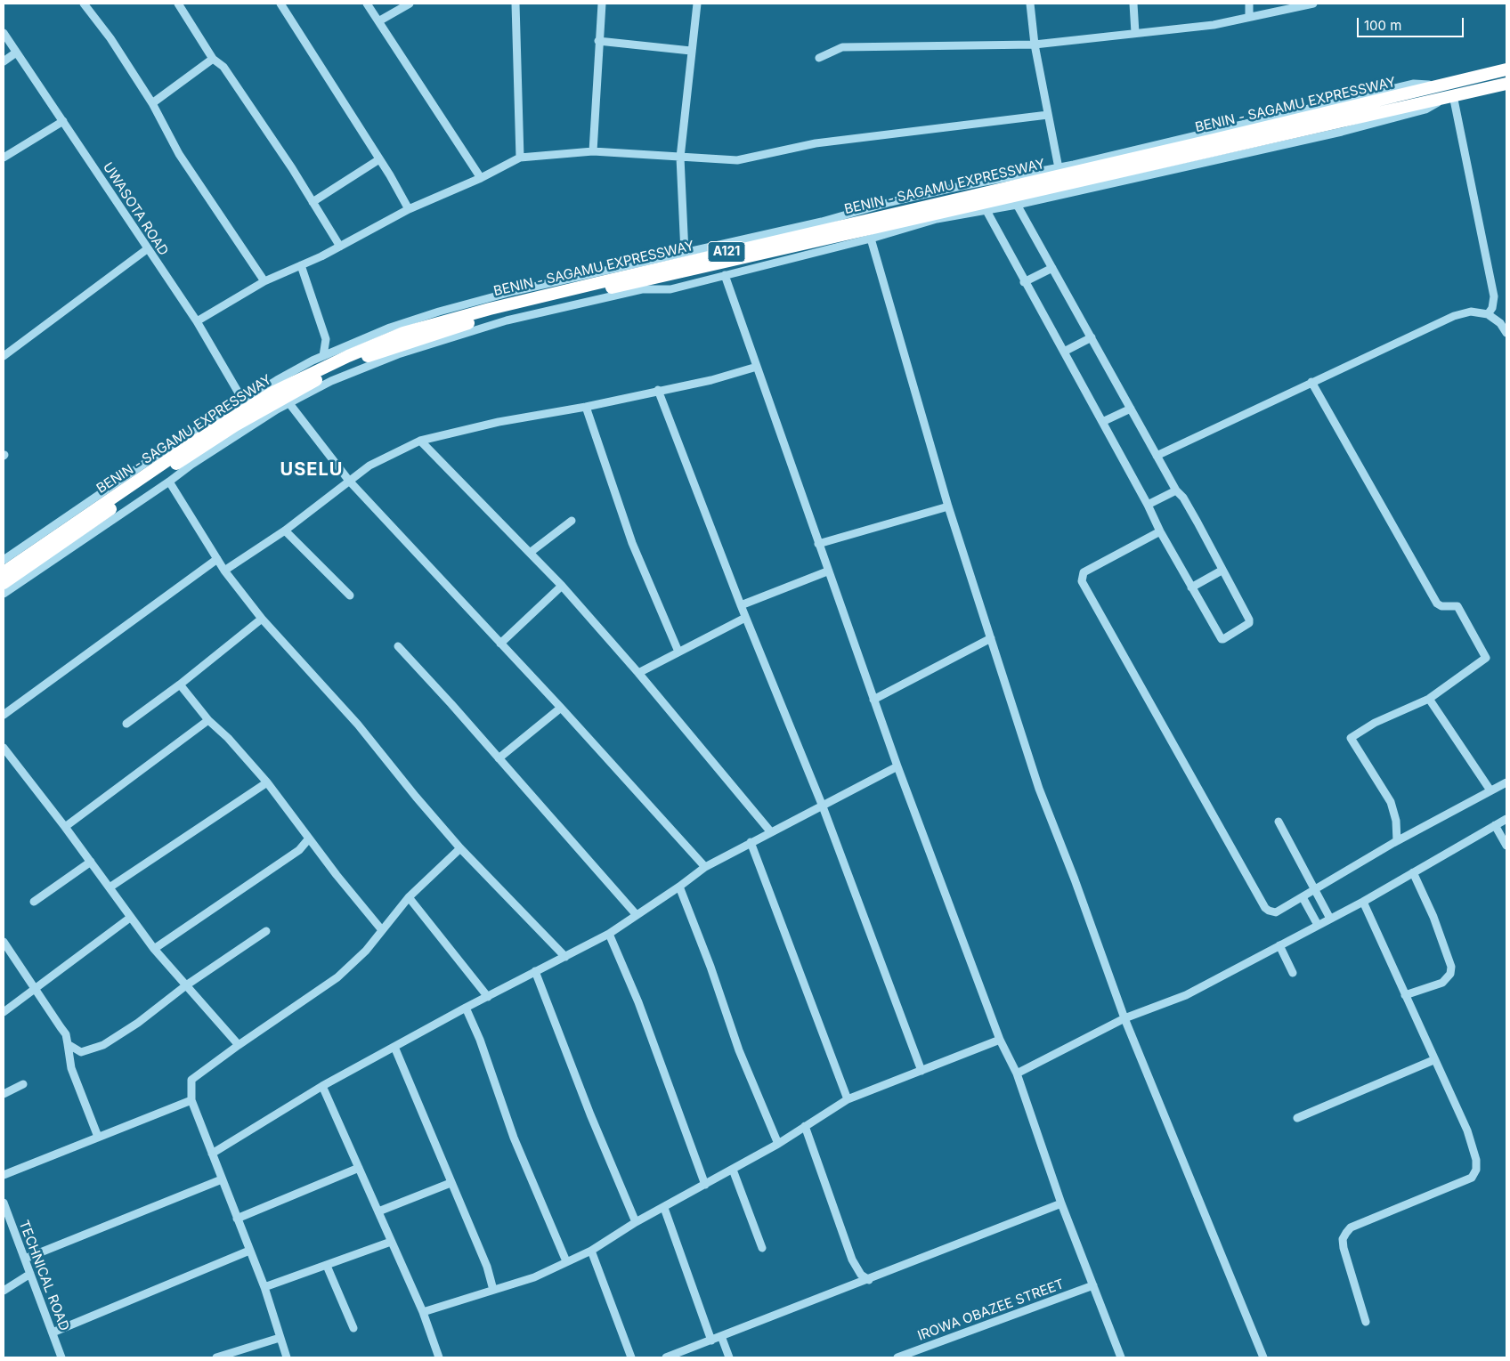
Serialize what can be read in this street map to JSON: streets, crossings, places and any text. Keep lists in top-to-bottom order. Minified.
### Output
{"streets":{"highway":["BENIN - SAGAMU EXPRESSWAY","A121"],"street":["UWASOTA ROAD","TECHNICAL ROAD","IROWA OBAZEE STREET"]},"districts":["USELU"],"scale_bar":"100 m"}
